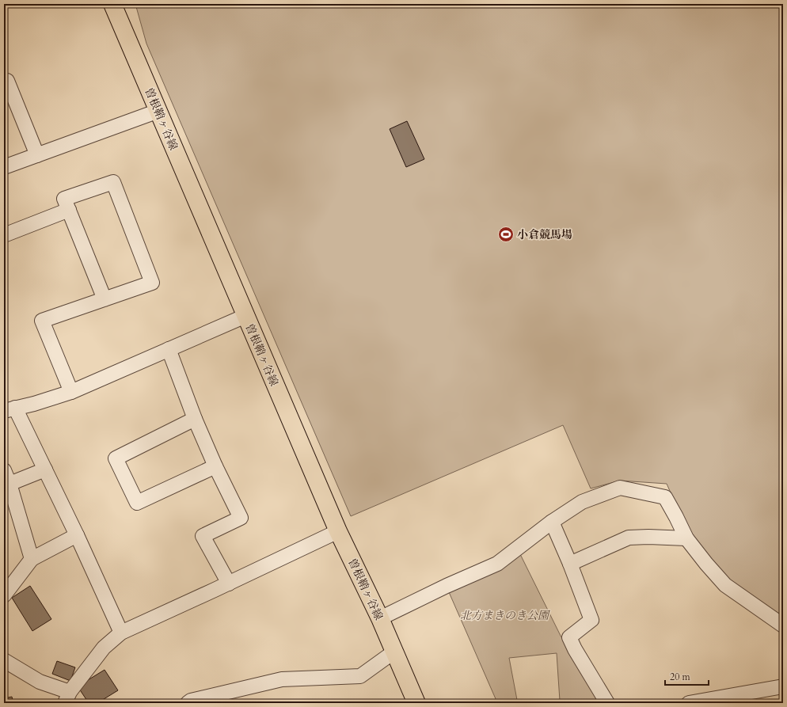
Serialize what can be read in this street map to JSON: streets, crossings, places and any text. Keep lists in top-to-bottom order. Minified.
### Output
{"streets":{"main road":["曽根鞘ヶ谷線"]},"parks":["北方まきのき公園"],"places":{"sports":["小倉競馬場"]},"scale_bar":"20 m"}
